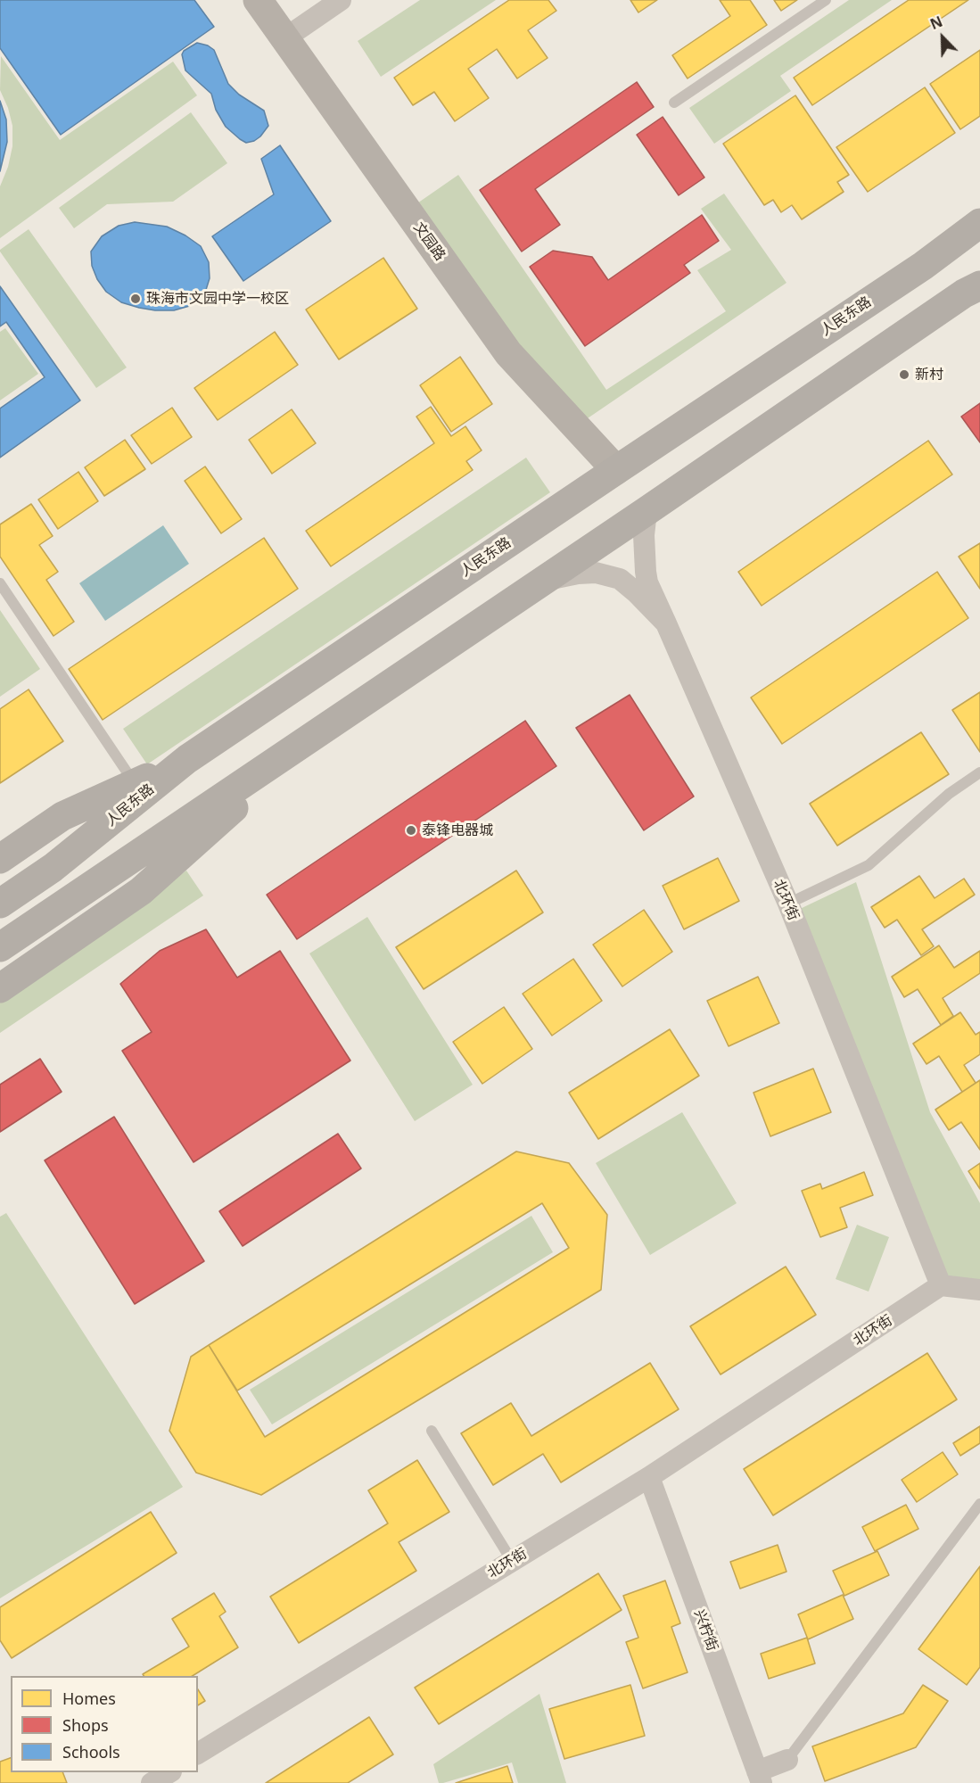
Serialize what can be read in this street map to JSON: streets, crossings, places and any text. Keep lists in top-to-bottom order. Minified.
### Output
{"streets":{"main road":["人民东路"],"street":["文园路","北环街","兴柠街"]},"crossings":[["文园路","人民东路"],["北环街","兴柠街"]],"places":["珠海市文园中学一校区","新村","泰锋电器城"],"legend":["Homes","Shops","Schools"],"north":"top left"}
